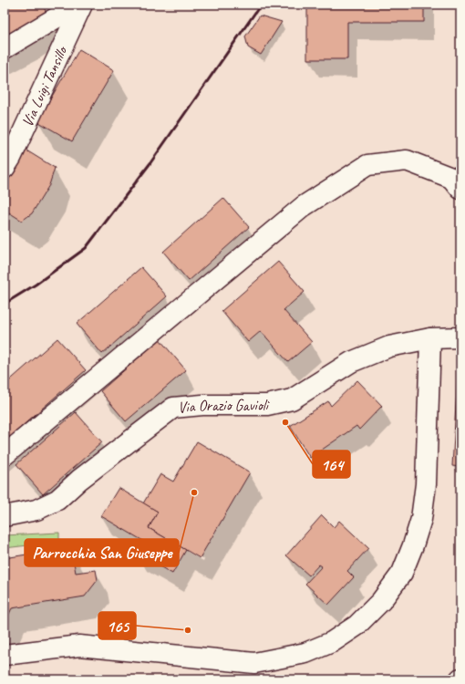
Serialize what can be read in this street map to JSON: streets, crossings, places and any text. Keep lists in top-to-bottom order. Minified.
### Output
{"streets":{"street":["Via Luigi Tansillo","Via Orazio Gavioli"]},"places":["164","Parrocchia San Giuseppe","165"]}
